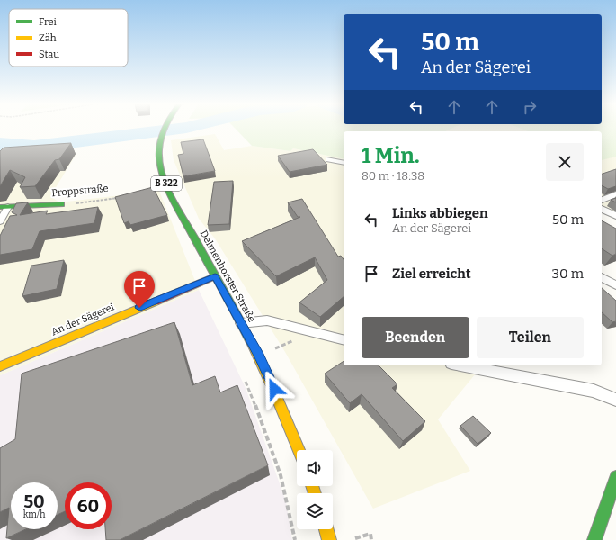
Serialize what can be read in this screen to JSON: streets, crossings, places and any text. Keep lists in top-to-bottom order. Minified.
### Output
{"streets":{"main road":["B 322","Proppstraße","Delmenhorster Straße","An der Sägerei"]},"crossings":[["Delmenhorster Straße","An der Sägerei"]],"legend":["Frei","Zäh","Stau"],"page":{"turn":["50 m","An der Sägerei"],"heading":["1 Min.","80 m · 18:38"],"list":[{"name":"Links abbiegen","note":"An der Sägerei","value":"50 m"},{"name":"Ziel erreicht","value":"30 m"}],"buttons":["Beenden","Teilen"],"speed":"50 km/h","limit":"60"}}
